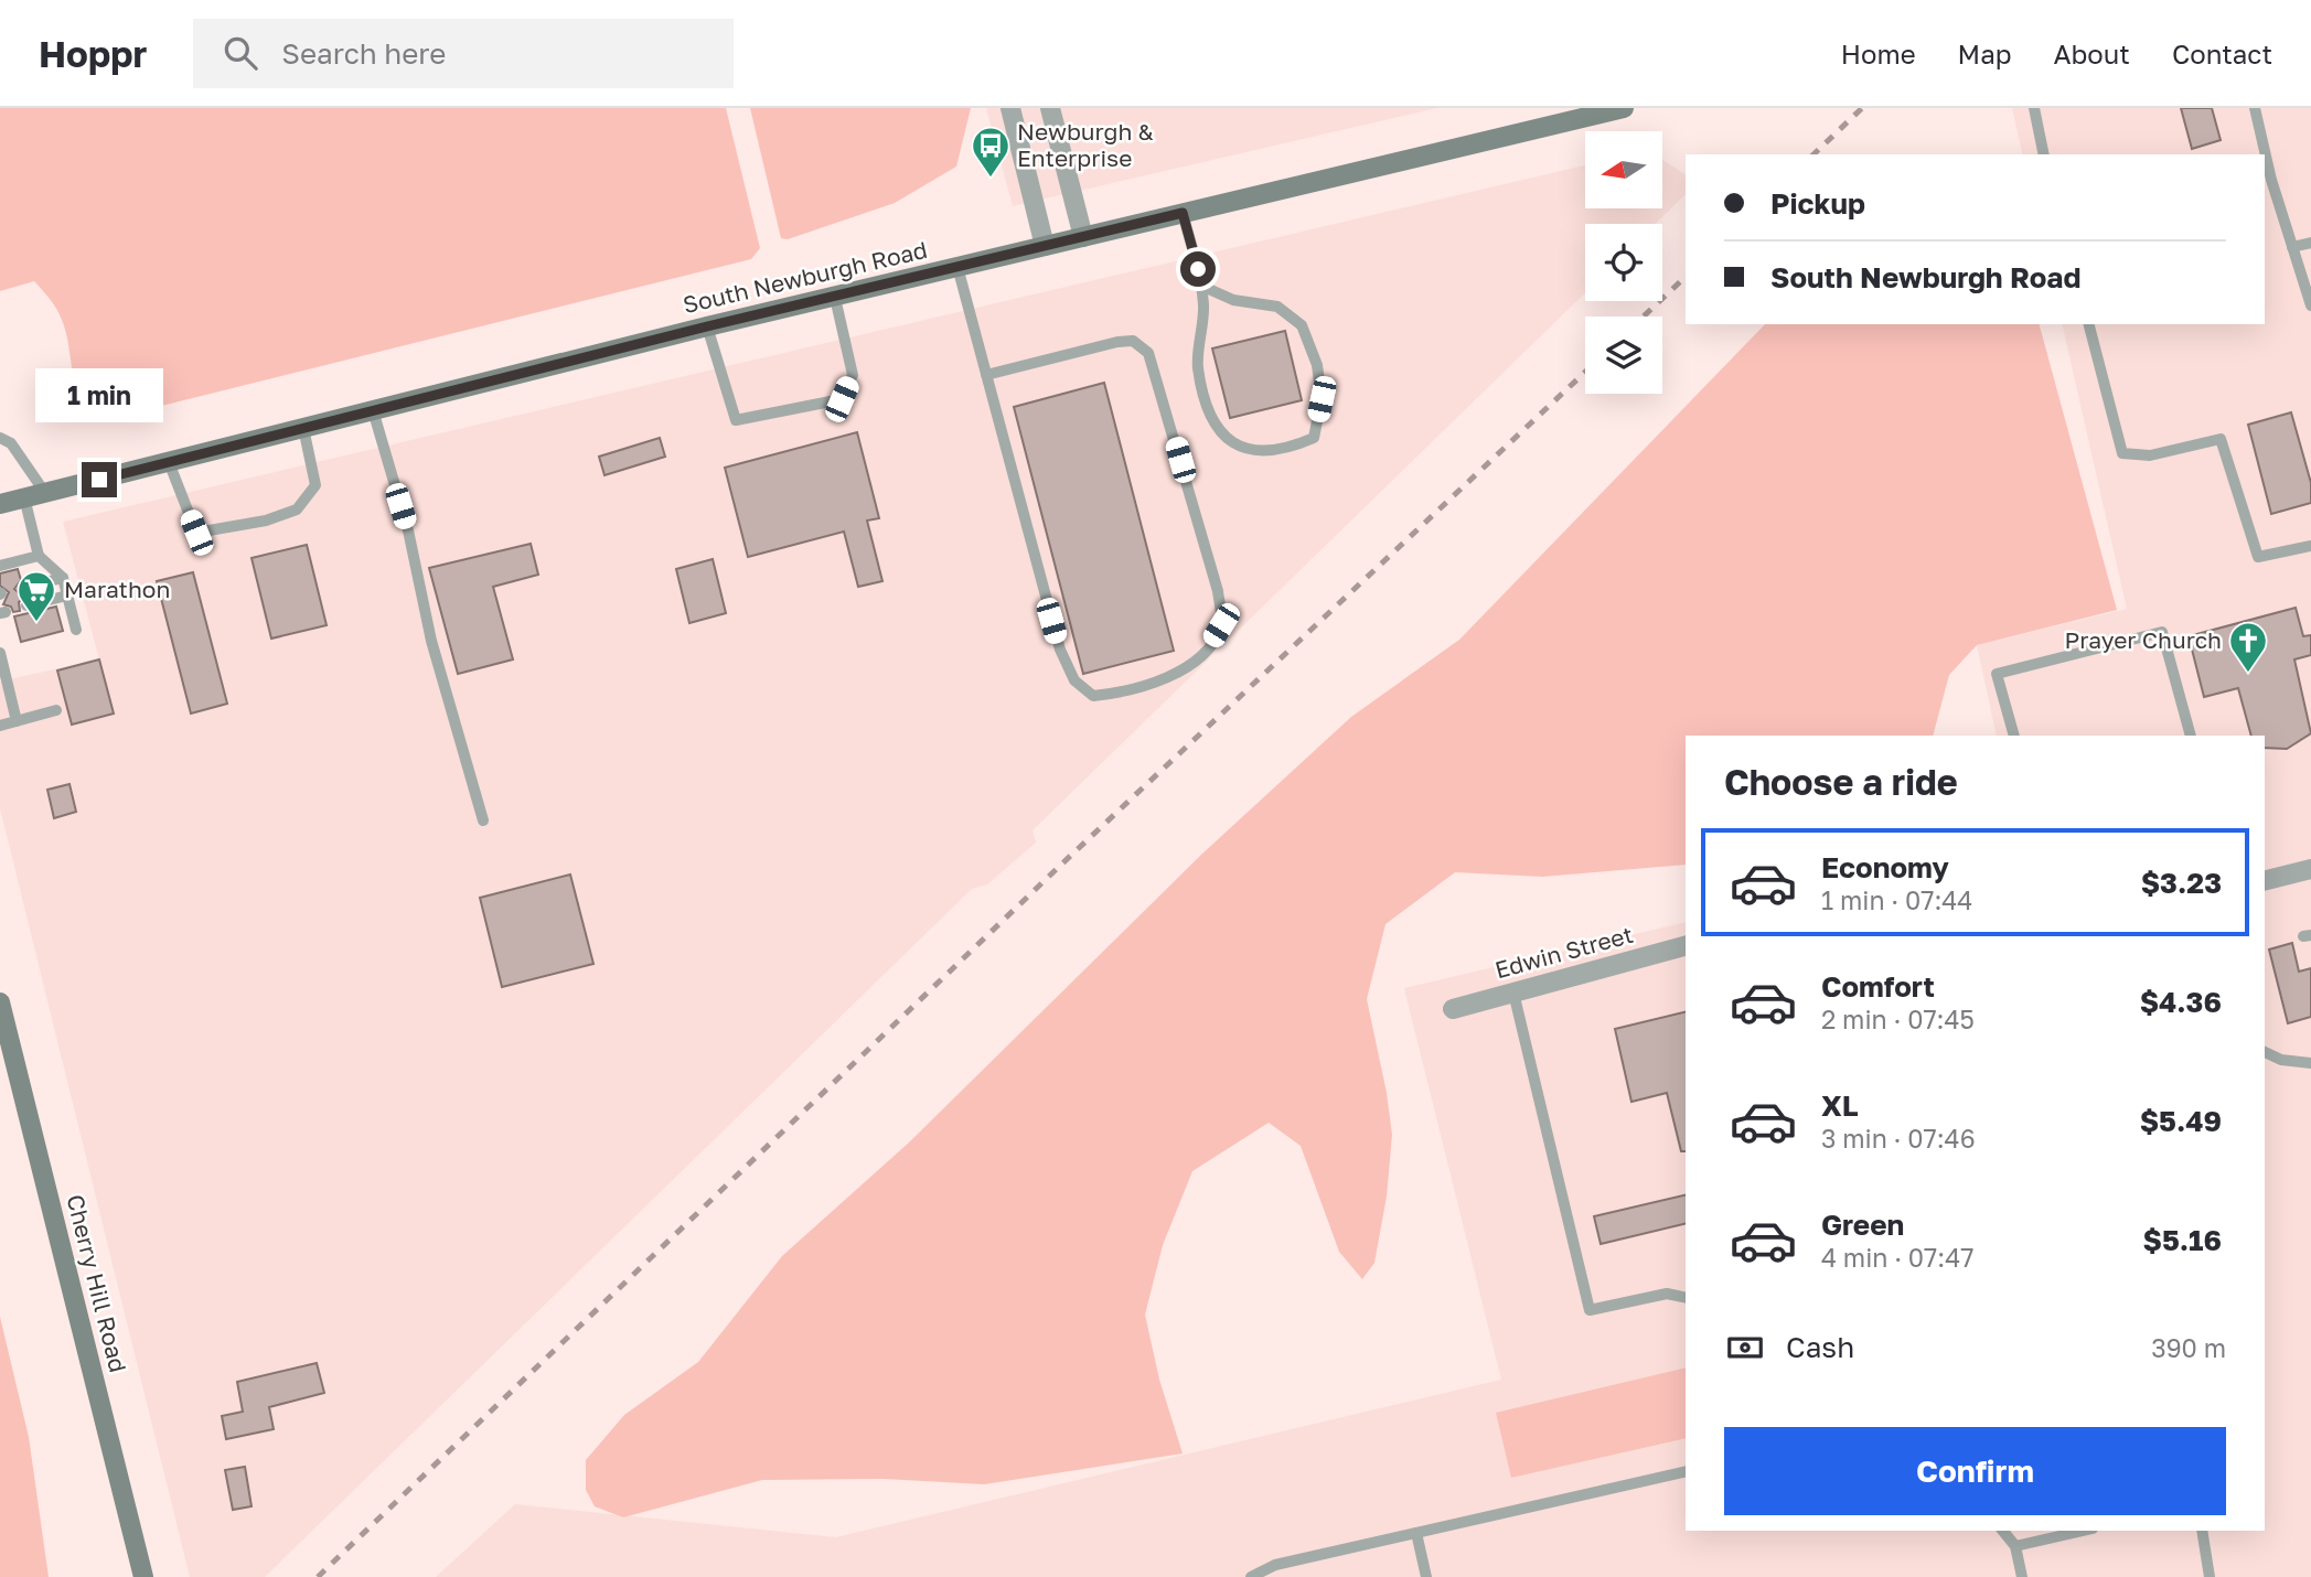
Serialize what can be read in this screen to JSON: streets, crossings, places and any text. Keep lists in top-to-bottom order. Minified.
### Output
{"streets":{"main road":["South Newburgh Road","Cherry Hill Road"],"street":["Edwin Street"]},"places":{"bus stop":["Newburgh & Enterprise"],"supermarket":["Marathon"],"church":["Prayer Church"]},"north":"left","page":{"header":"Hoppr","search":"Search here","nav":["Home","Map","About","Contact"],"banner":["Pickup","South Newburgh Road"],"bubble":"1 min","heading":"Choose a ride","list":[{"name":"Economy","note":"1 min · 07:44","value":"$3.23"},{"name":"Comfort","note":"2 min · 07:45","value":"$4.36"},{"name":"XL","note":"3 min · 07:46","value":"$5.49"},{"name":"Green","note":"4 min · 07:47","value":"$5.16"}],"pay":["Cash","390 m"],"buttons":"Confirm"}}
